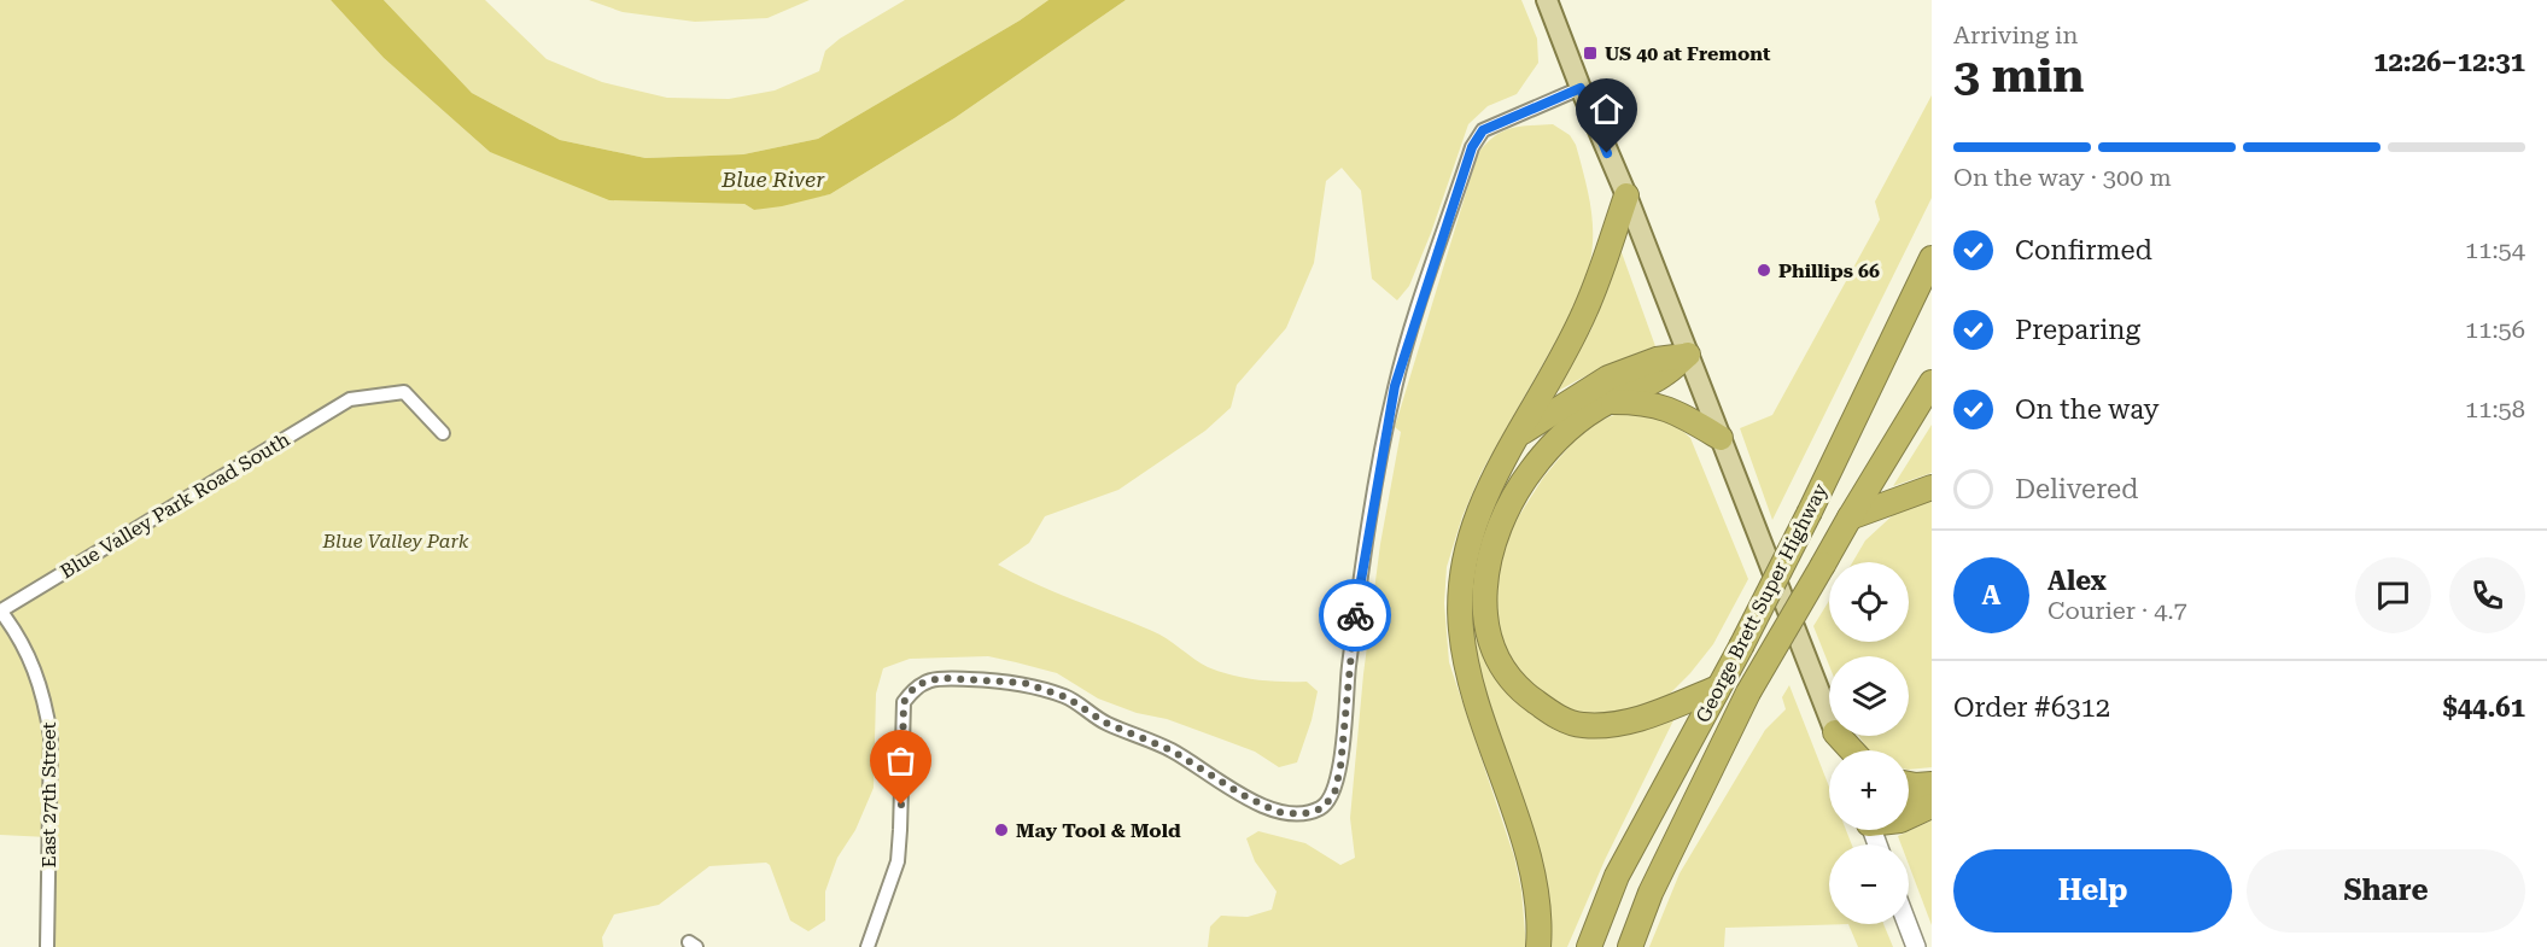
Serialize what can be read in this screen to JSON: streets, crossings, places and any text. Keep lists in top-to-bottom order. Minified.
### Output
{"streets":{"highway":["George Brett Super Highway"],"street":["Blue Valley Park Road South","East 27th Street"]},"crossings":[["Blue Valley Park Road South","East 27th Street"]],"water":["Blue River"],"parks":["Blue Valley Park"],"places":{"transit":["US 40 at Fremont"],"other":["Phillips 66","May Tool & Mold"]},"page":{"heading":["3 min","Arriving in","12:26–12:31"],"panel":["Alex","Courier · 4.7","Order #6312","$44.61"],"bar":"On the way · 300 m","list":[["Confirmed","11:54"],["Preparing","11:56"],["On the way","11:58"],"Delivered"],"round":"A","map_buttons":["+","−"],"buttons":["Help","Share"]}}
